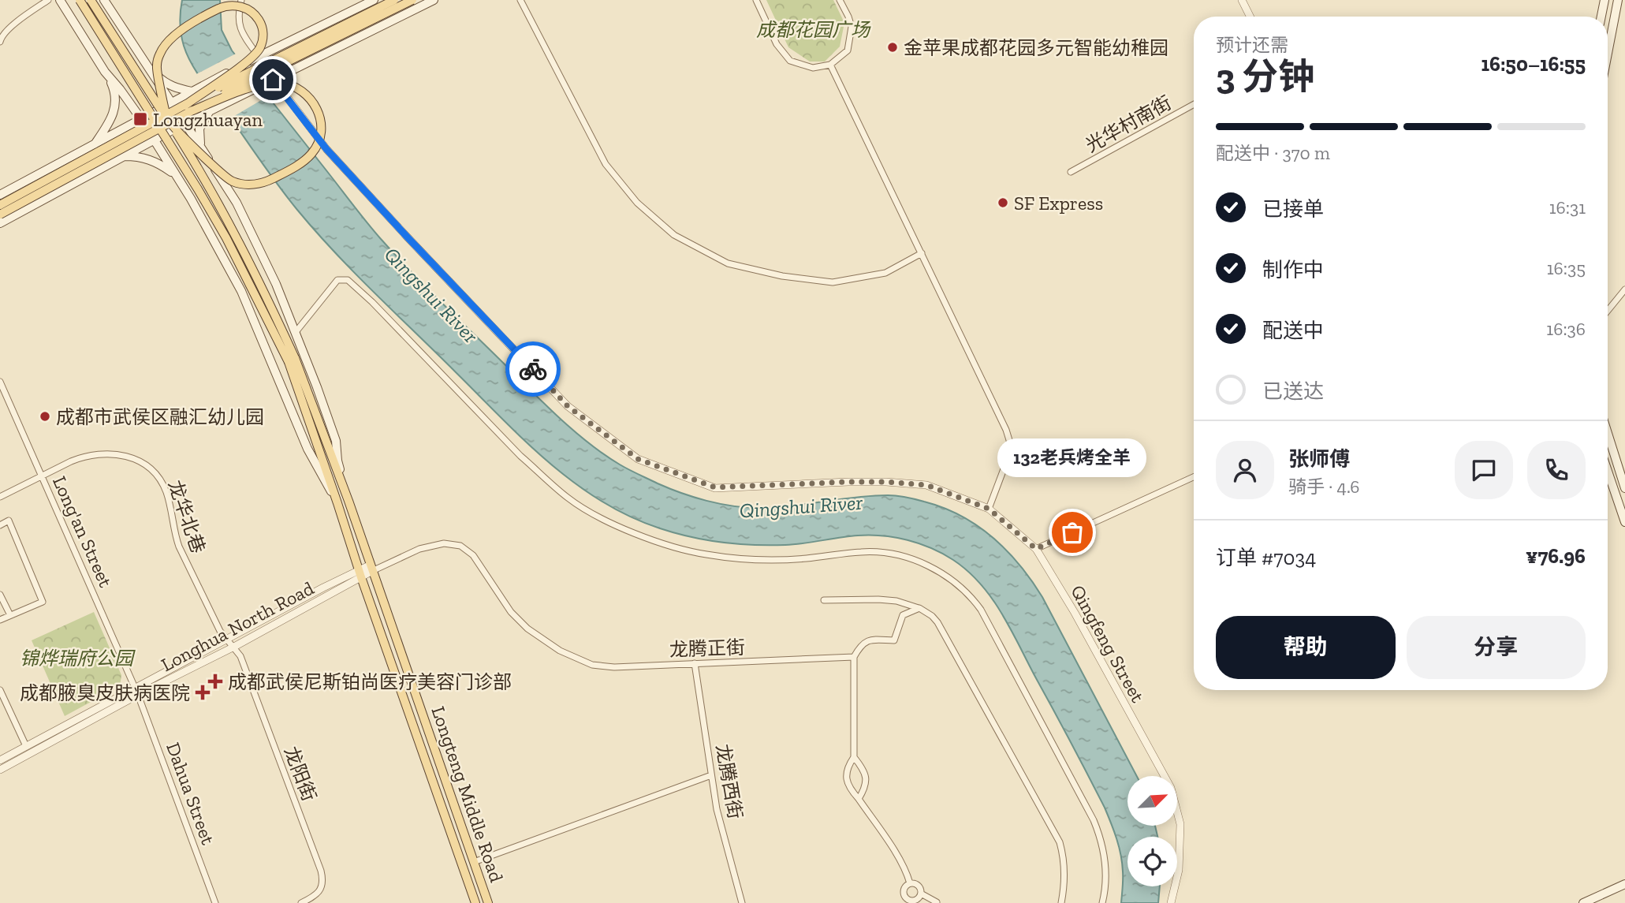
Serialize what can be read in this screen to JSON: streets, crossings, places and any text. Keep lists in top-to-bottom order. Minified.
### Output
{"streets":{"main road":["Longteng Middle Road"],"street":["光华村南街","龙华北巷","Long'an Street","Longhua North Road","Qingfeng Street","龙腾正街","龙阳街","龙腾西街","Dahua Street"]},"crossings":[["龙华北巷","Long'an Street"],["龙华北巷","Longhua North Road"],["龙华北巷","龙阳街"],["Long'an Street","Longhua North Road"],["Long'an Street","Dahua Street"],["Longhua North Road","龙腾正街"],["Longhua North Road","龙阳街"],["Longhua North Road","Dahua Street"],["Longhua North Road","Longteng Middle Road"],["龙腾正街","龙腾西街"],["龙腾正街","Longteng Middle Road"]],"water":["Qingshui River"],"parks":["成都花园广场","锦烨瑞府公园"],"places":{"other":["金苹果成都花园多元智能幼稚园","SF Express","成都市武侯区融汇幼儿园","132老兵烤全羊"],"transit":["Longzhuayan"],"health":["成都武侯尼斯铂尚医疗美容门诊部","成都腋臭皮肤病医院"]},"north":"top right","page":{"heading":["3 分钟","预计还需","16:50–16:55"],"panel":["张师傅","骑手 · 4.6","订单 #7034","¥76.96"],"bar":"配送中 · 370 m","list":[["已接单","16:31"],["制作中","16:35"],["配送中","16:36"],"已送达"],"bubble":"132老兵烤全羊","buttons":["帮助","分享"]}}
